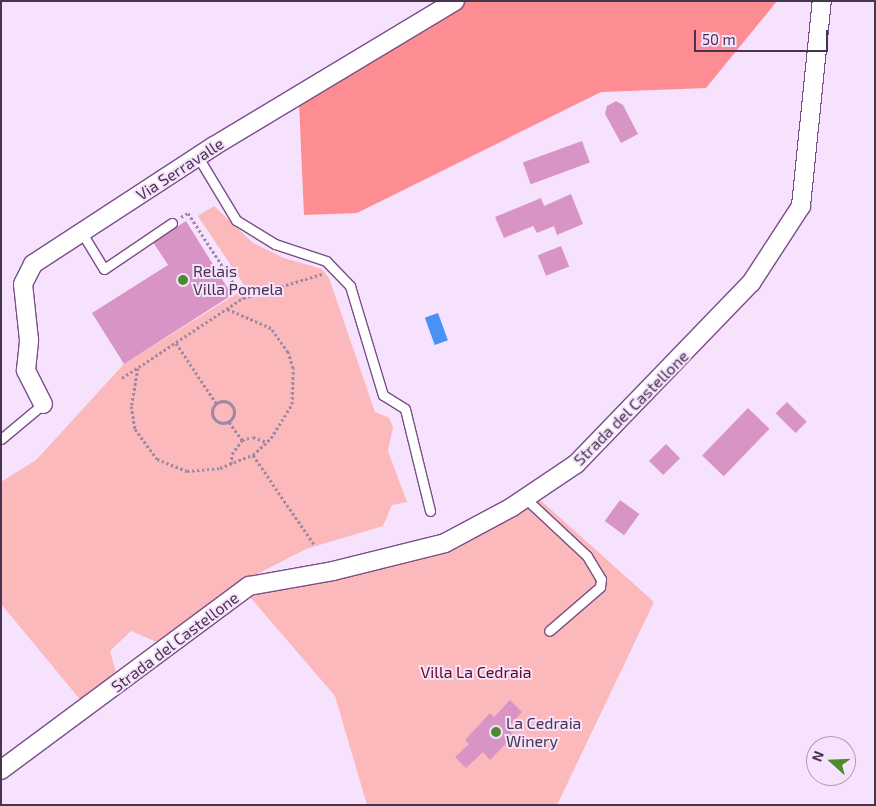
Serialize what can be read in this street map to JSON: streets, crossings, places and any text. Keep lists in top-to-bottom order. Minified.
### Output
{"streets":{"street":["Via Serravalle","Strada del Castellone"]},"parks":["Villa La Cedraia"],"places":["Relais Villa Pomela","La Cedraia Winery"],"scale_bar":"50 m","north":"left"}
